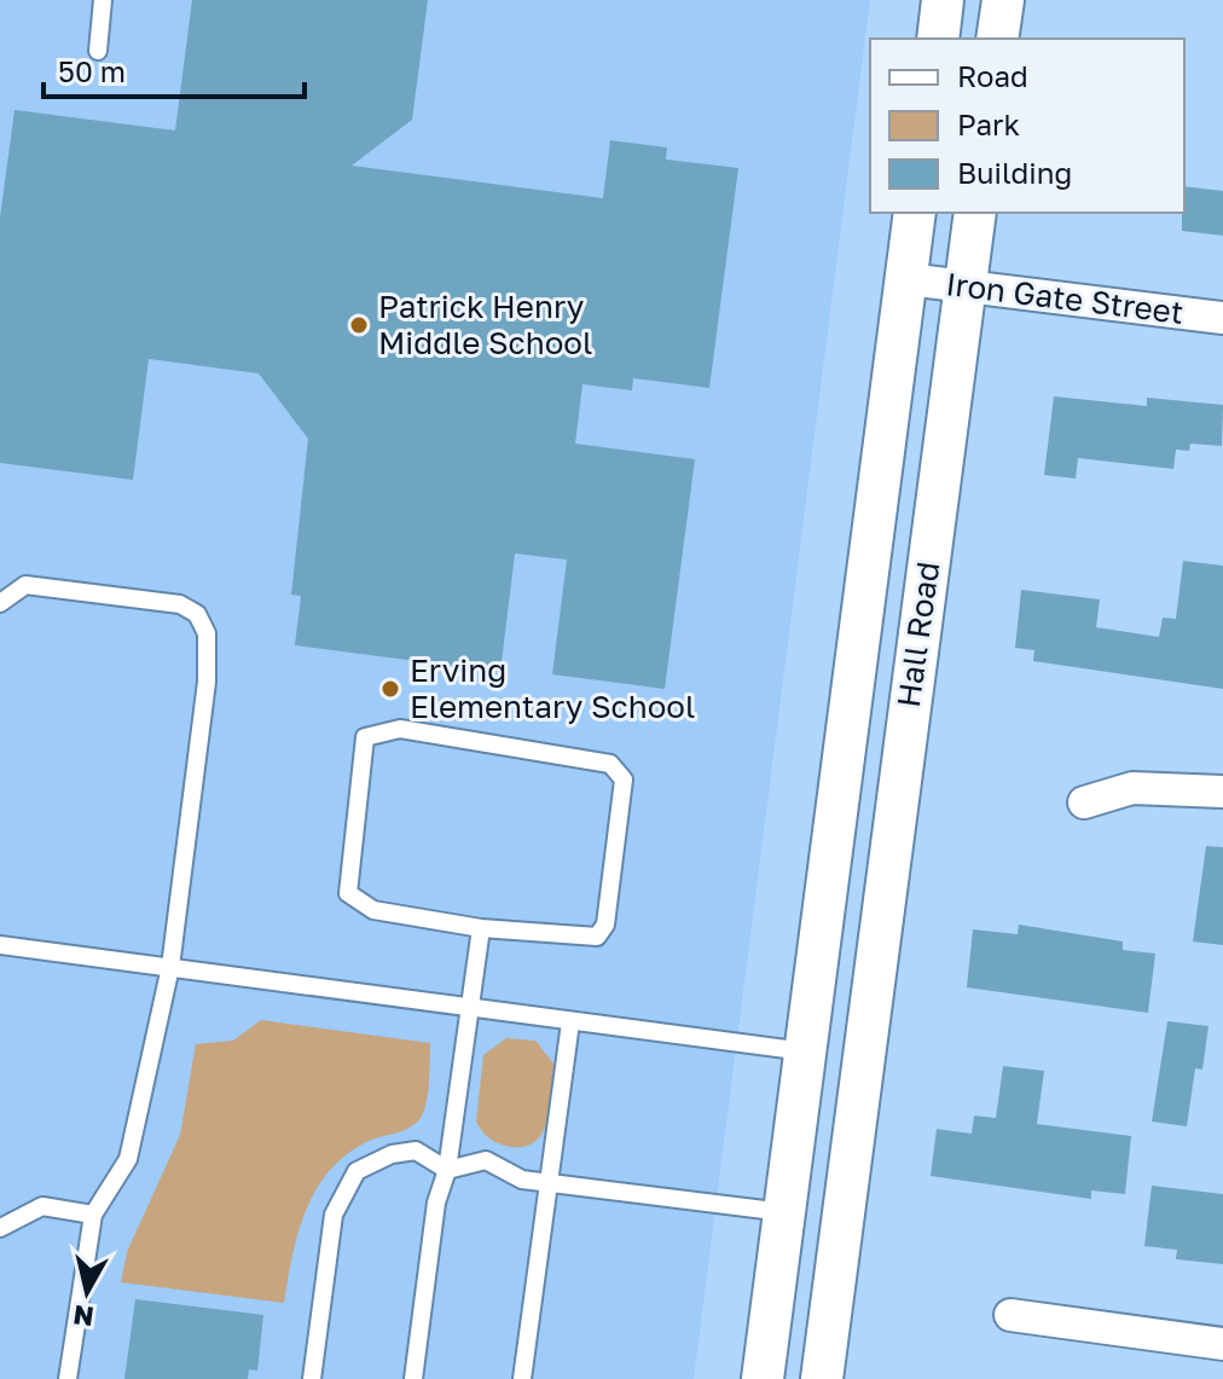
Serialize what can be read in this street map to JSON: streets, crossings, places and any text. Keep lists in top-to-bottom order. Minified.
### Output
{"streets":{"street":["Iron Gate Street","Hall Road"]},"crossings":[["Iron Gate Street","Hall Road"]],"places":["Patrick Henry Middle School","Erving Elementary School"],"legend":["Road","Park","Building"],"scale_bar":"50 m","north":"bottom"}
